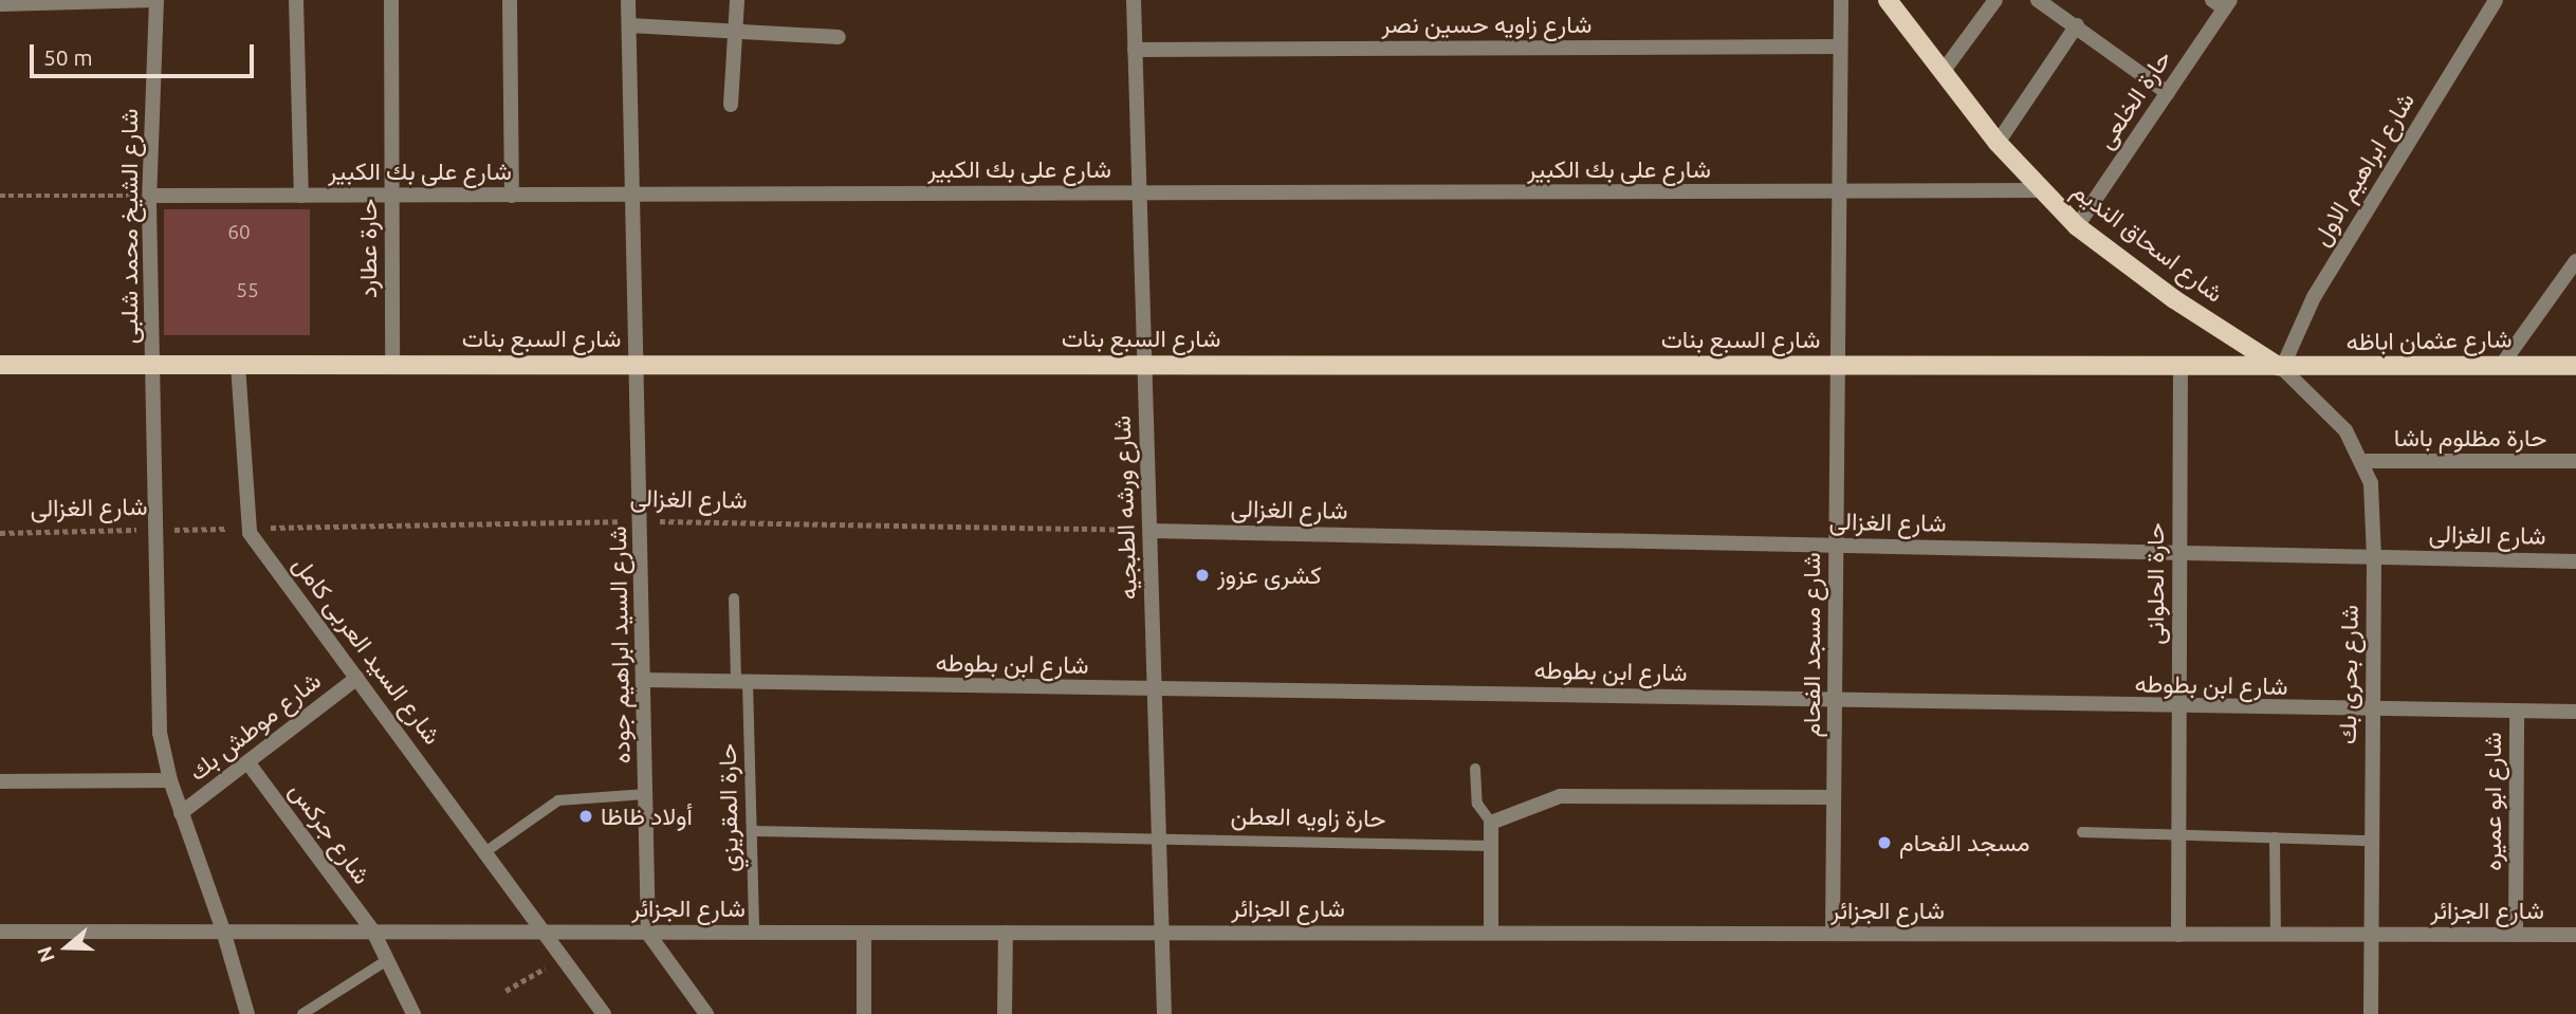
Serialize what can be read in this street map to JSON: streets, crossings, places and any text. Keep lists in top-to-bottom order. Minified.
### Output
{"streets":{"main road":["شارع اسحاق النديم","شارع السبع بنات","شارع عثمان اباظه"],"street":["شارع زاويه حسين نصر","حارة الخلعى","شارع على بك الكبير","شارع ابراهيم الاول","شارع الشيخ محمد شلبى","حارة عطارد","حارة مظلوم باشا","شارع الغزالى","شارع ورشه الطبجيه","حارة الحلوانى","شارع السيد ابراهيم جوده","شارع مسجد الفحام","شارع السيد العربى كامل","شارع ابن بطوطه","شارع بحرى بك","شارع موطش بك","شارع ابو عميره","شارع جركس","شارع الجزائر"],"lane":["حارة المقريزي","حارة زاويه العطن"]},"crossings":[["شارع زاويه حسين نصر","شارع ورشه الطبجيه"],["شارع زاويه حسين نصر","شارع مسجد الفحام"],["حارة الخلعى","شارع اسحاق النديم"],["شارع على بك الكبير","شارع الشيخ محمد شلبى"],["شارع على بك الكبير","شارع اسحاق النديم"],["شارع على بك الكبير","حارة عطارد"],["شارع على بك الكبير","شارع ورشه الطبجيه"],["شارع على بك الكبير","شارع السيد ابراهيم جوده"],["شارع على بك الكبير","شارع مسجد الفحام"],["شارع ابراهيم الاول","شارع اسحاق النديم"],["شارع ابراهيم الاول","شارع السبع بنات"],["شارع ابراهيم الاول","شارع عثمان اباظه"],["شارع ابراهيم الاول","شارع بحرى بك"],["شارع الشيخ محمد شلبى","شارع السبع بنات"],["شارع الشيخ محمد شلبى","شارع الغزالى"],["شارع الشيخ محمد شلبى","شارع موطش بك"],["شارع الشيخ محمد شلبى","شارع الجزائر"],["شارع اسحاق النديم","شارع السبع بنات"],["شارع اسحاق النديم","شارع عثمان اباظه"],["شارع اسحاق النديم","شارع بحرى بك"],["حارة عطارد","شارع السبع بنات"],["شارع السبع بنات","شارع عثمان اباظه"],["شارع السبع بنات","شارع ورشه الطبجيه"],["شارع السبع بنات","حارة الحلوانى"],["شارع السبع بنات","شارع السيد ابراهيم جوده"],["شارع السبع بنات","شارع مسجد الفحام"],["شارع السبع بنات","شارع بحرى بك"],["شارع عثمان اباظه","شارع بحرى بك"],["حارة مظلوم باشا","شارع بحرى بك"],["شارع الغزالى","شارع ورشه الطبجيه"],["شارع الغزالى","حارة الحلوانى"],["شارع الغزالى","شارع السيد ابراهيم جوده"],["شارع الغزالى","شارع مسجد الفحام"],["شارع الغزالى","شارع السيد العربى كامل"],["شارع الغزالى","شارع بحرى بك"],["شارع ورشه الطبجيه","شارع ابن بطوطه"],["شارع ورشه الطبجيه","حارة زاويه العطن"],["شارع ورشه الطبجيه","شارع الجزائر"],["حارة الحلوانى","شارع ابن بطوطه"],["حارة الحلوانى","شارع الجزائر"],["شارع السيد ابراهيم جوده","شارع ابن بطوطه"],["شارع السيد ابراهيم جوده","شارع الجزائر"],["شارع مسجد الفحام","شارع ابن بطوطه"],["شارع مسجد الفحام","شارع الجزائر"],["شارع السيد العربى كامل","شارع موطش بك"],["شارع السيد العربى كامل","شارع الجزائر"],["شارع ابن بطوطه","شارع بحرى بك"],["شارع ابن بطوطه","شارع ابو عميره"],["شارع ابن بطوطه","حارة المقريزي"],["شارع بحرى بك","شارع الجزائر"],["شارع موطش بك","شارع جركس"],["شارع ابو عميره","شارع الجزائر"],["حارة المقريزي","حارة زاويه العطن"],["حارة المقريزي","شارع الجزائر"],["شارع جركس","شارع الجزائر"]],"places":["كشرى عزوز","أولاد ظاظا","مسجد الفحام"],"house_numbers":["60","55"],"scale_bar":"50 m","north":"left"}
